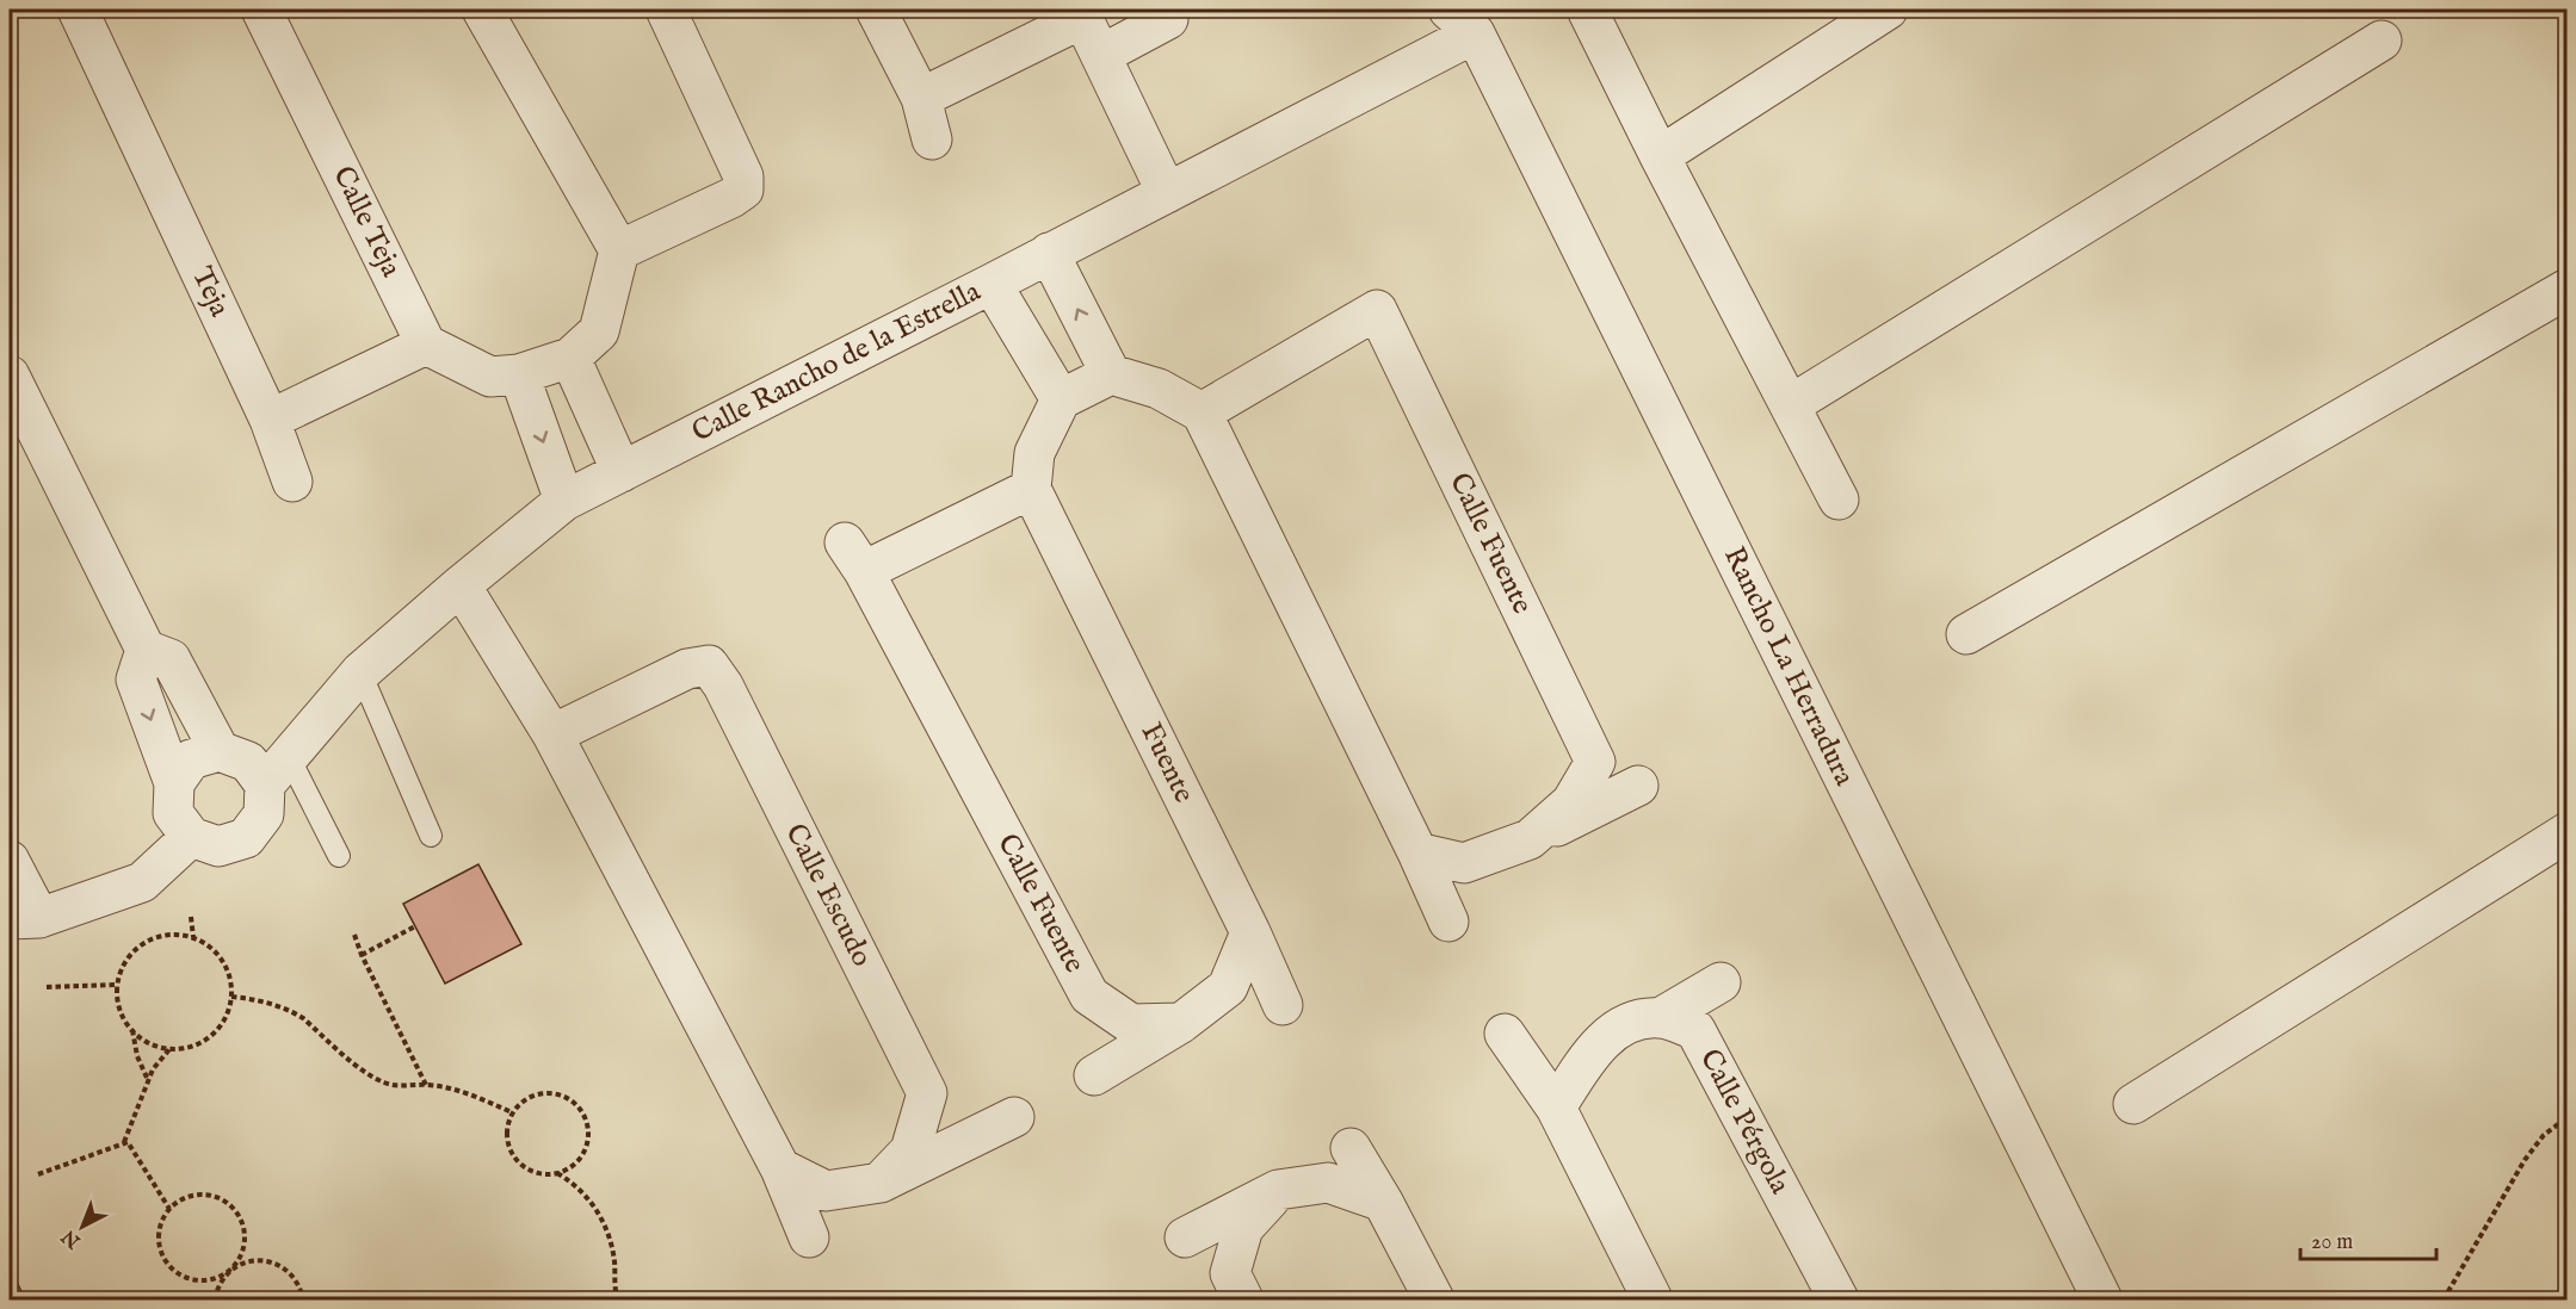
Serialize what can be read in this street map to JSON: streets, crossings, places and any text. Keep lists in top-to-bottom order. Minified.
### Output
{"streets":{"street":["Calle Teja","Teja","Calle Rancho de la Estrella","Calle Fuente","Rancho La Herradura","Fuente","Calle Escudo","Calle Pérgola"]},"crossings":[["Calle Rancho de la Estrella","Rancho La Herradura"],["Calle Fuente","Fuente"]],"scale_bar":"20 m","north":"bottom left"}
